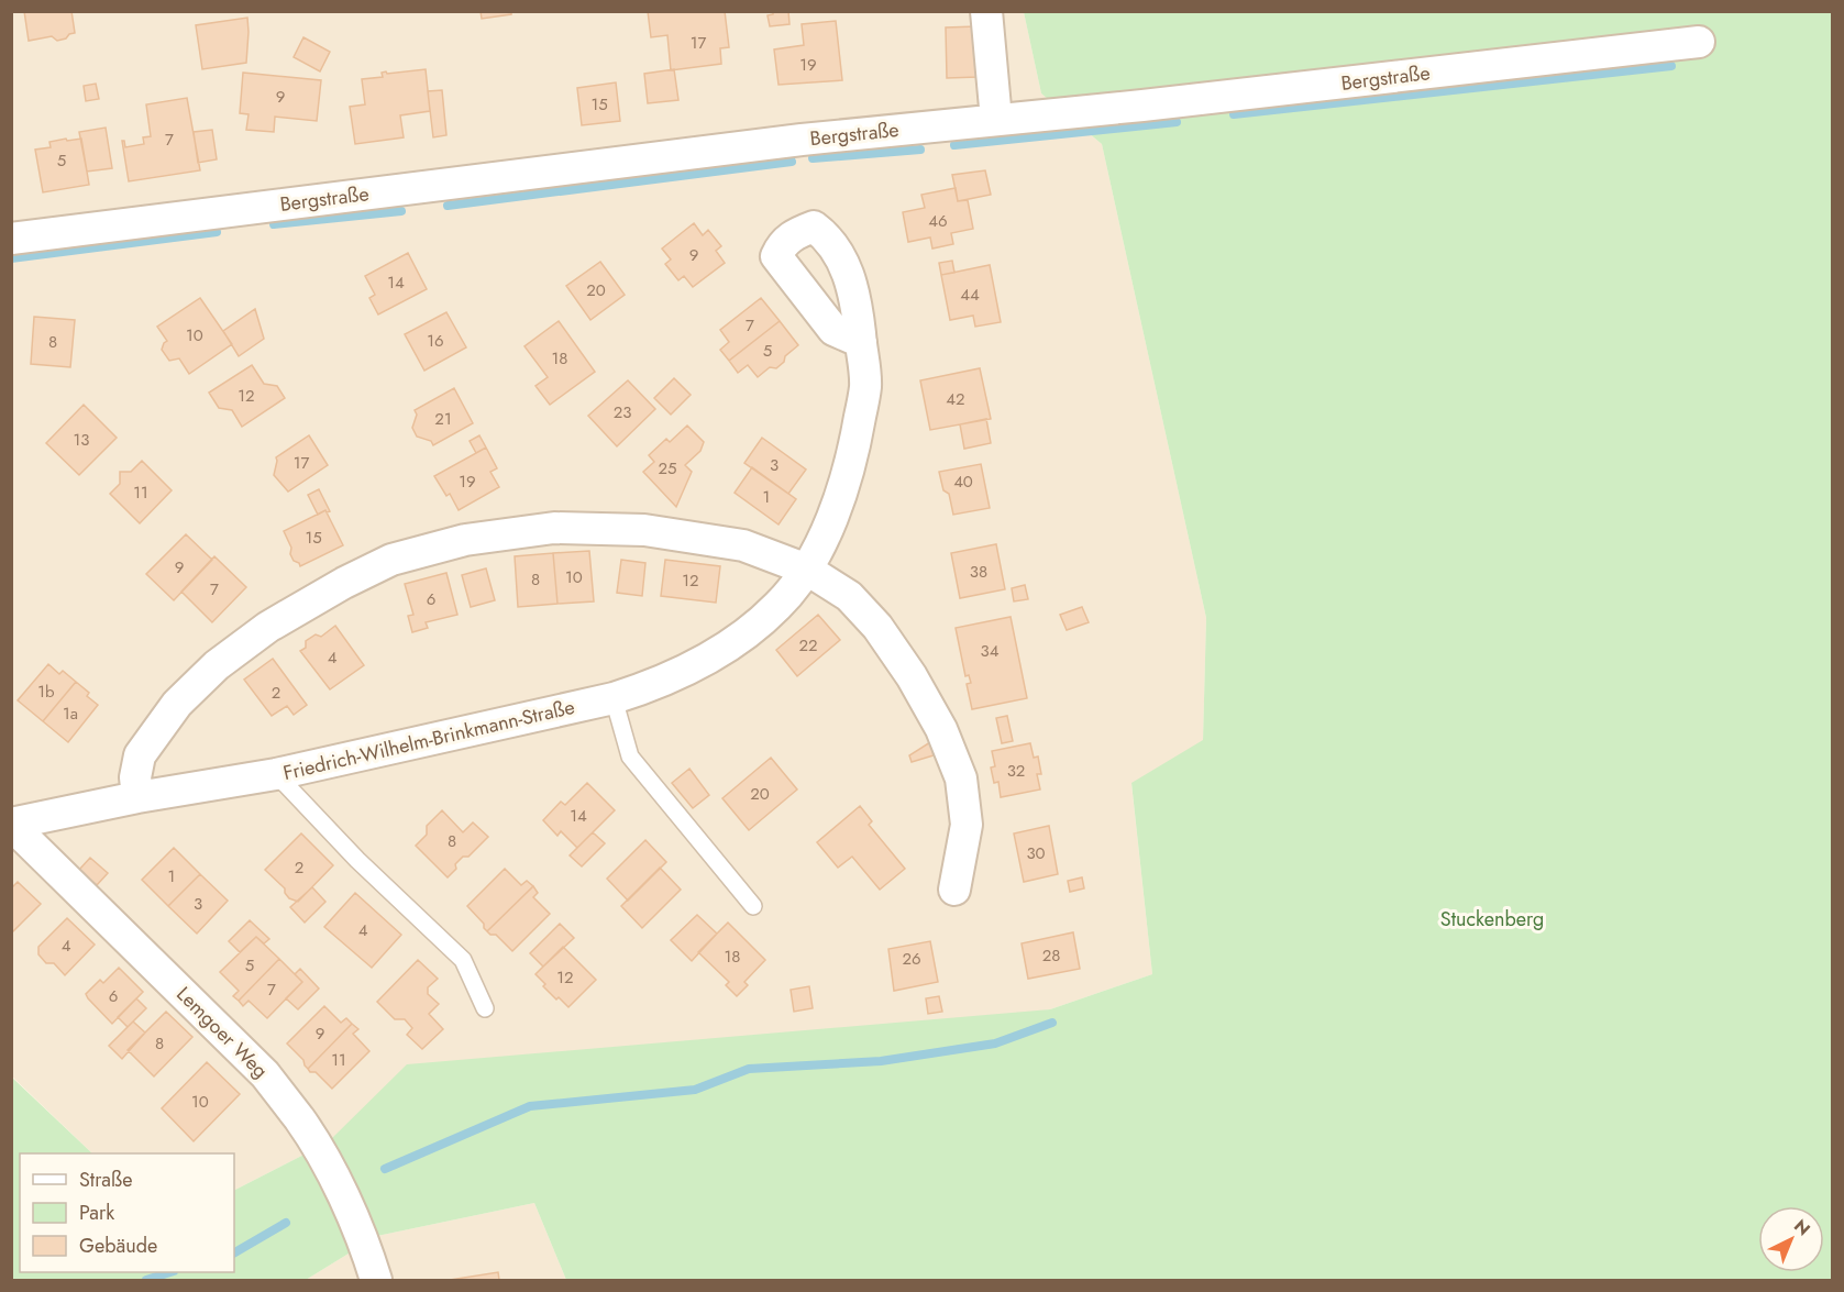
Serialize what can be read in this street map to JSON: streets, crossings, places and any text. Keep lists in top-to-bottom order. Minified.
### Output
{"streets":{"street":["Bergstraße","Friedrich-Wilhelm-Brinkmann-Straße","Lemgoer Weg"]},"crossings":[["Friedrich-Wilhelm-Brinkmann-Straße","Lemgoer Weg"]],"parks":["Stuckenberg"],"house_numbers":["17","19","9","15","7","5","46","9","14","20","44","7","10","16","8","5","18","12","42","23","21","13","17","3","25","19","40","11","1","15","9","38","10","8","12","7","6","22","34","4","1b","2","1a","32","20","14","8","30","2","1","3","4","4","28","18","26","5","12","7","6","9","8","11","10"],"legend":["Straße","Park","Gebäude"],"north":"top right"}
